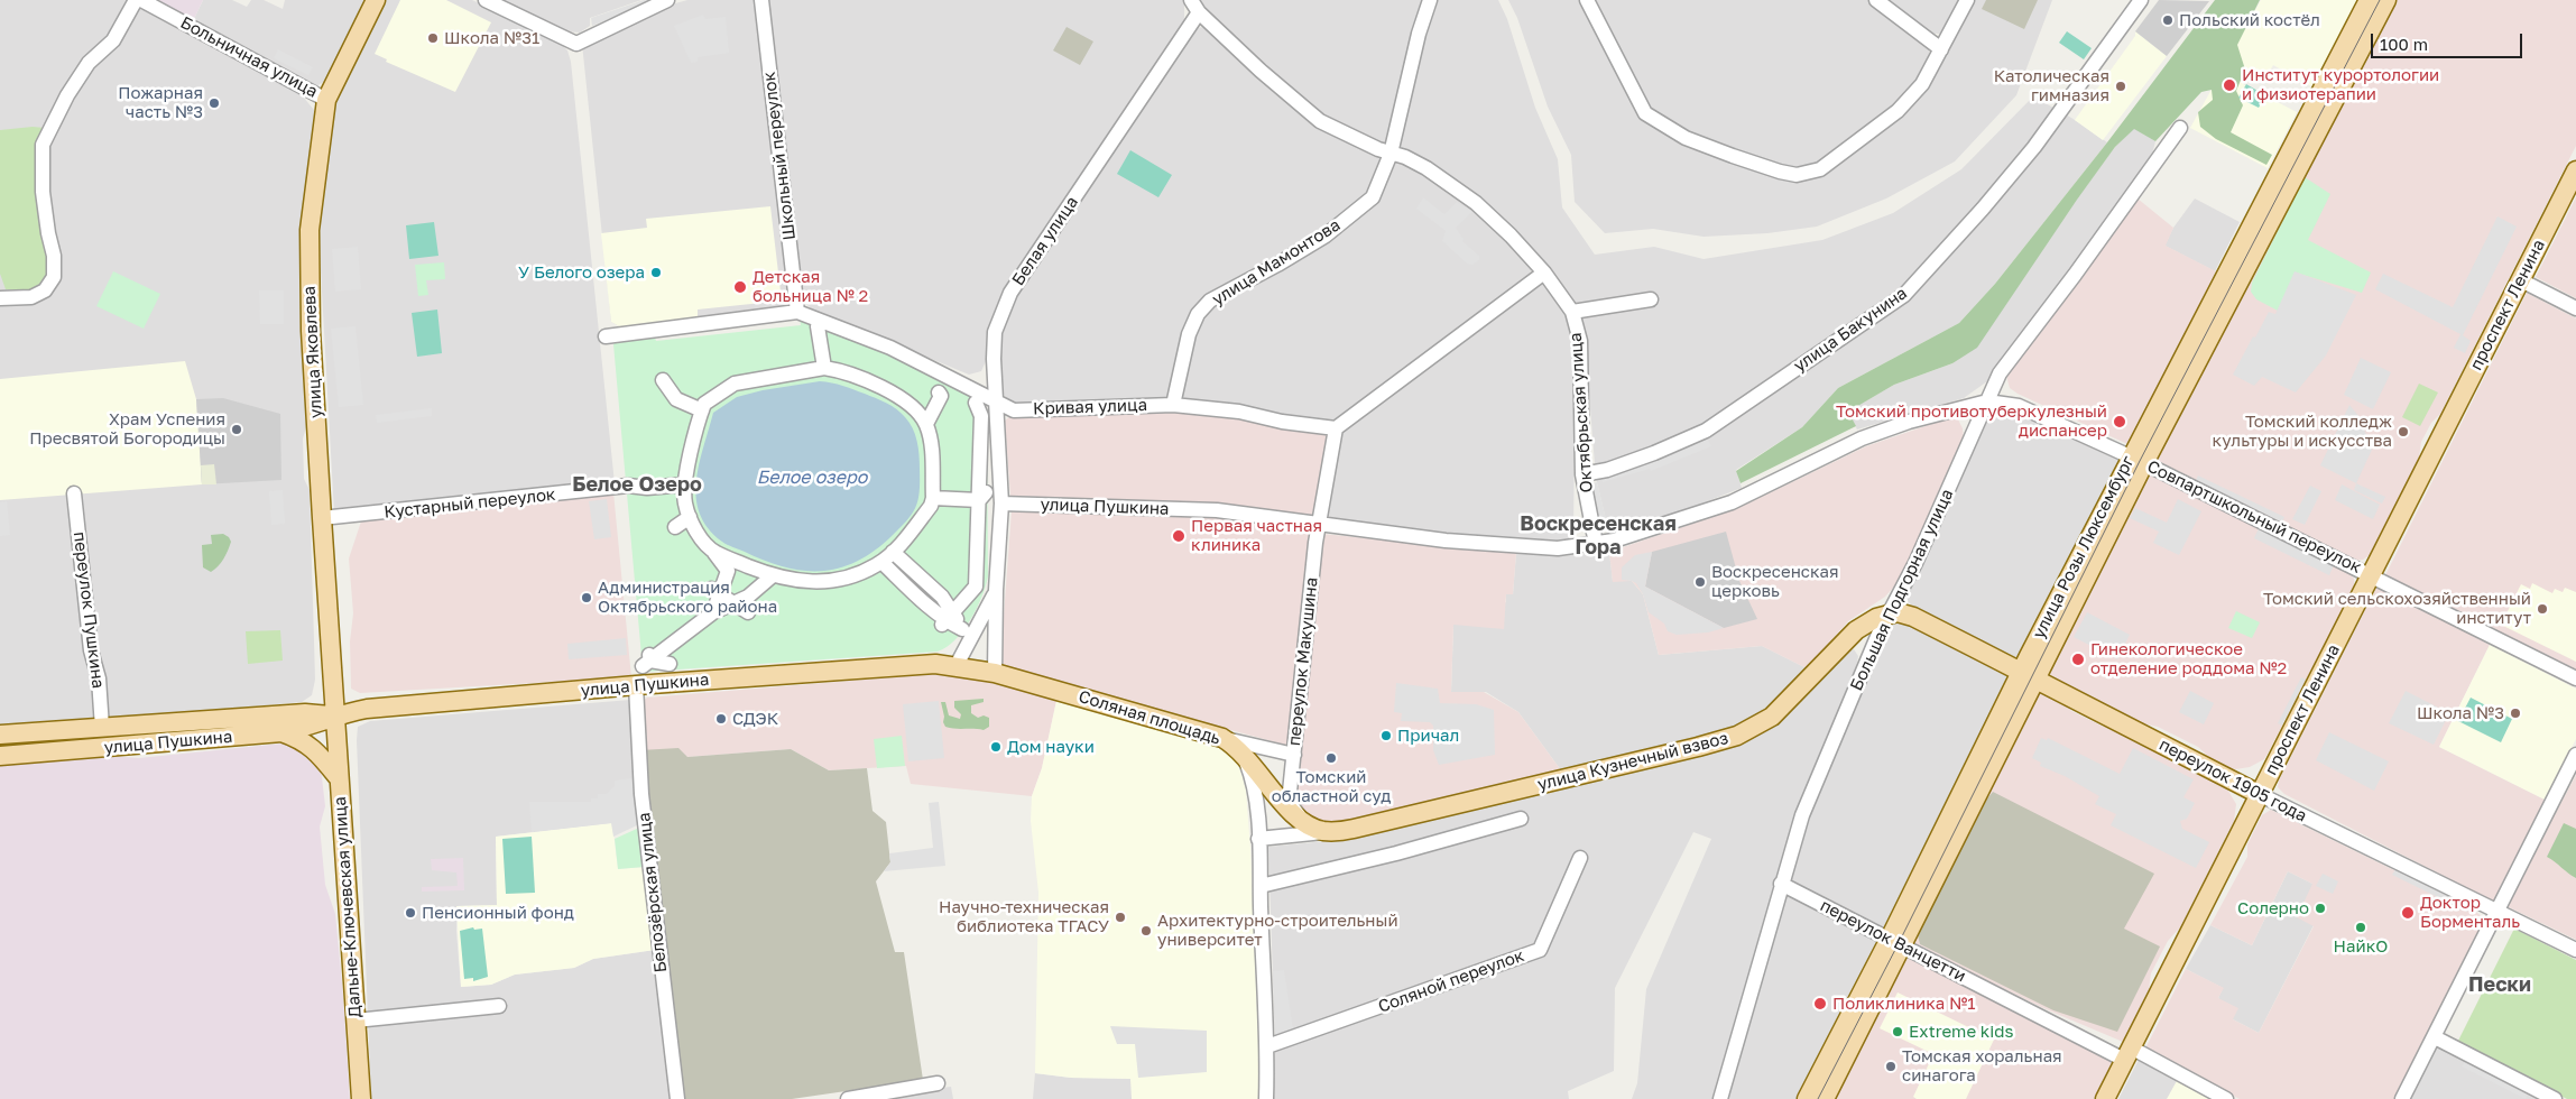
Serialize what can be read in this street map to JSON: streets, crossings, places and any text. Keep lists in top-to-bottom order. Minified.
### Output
{"streets":{"main road":["проспект Ленина","улица Яковлева","улица Пушкина","улица Розы Люксембург","Соляная площадь","улица Кузнечный взвоз","переулок 1905 года","Дальне-Ключевская улица"],"street":["Больничная улица","Школьный переулок","Белая улица","улица Мамонтова","улица Бакунина","Кривая улица","Октябрьская улица","Кустарный переулок","Совпартшкольный переулок","Большая Подгорная улица","переулок Пушкина","переулок Макушина","Белозёрская улица","переулок Ванцетти","Соляной переулок"]},"crossings":[["Больничная улица","улица Яковлева"],["Школьный переулок","Кривая улица"],["Белая улица","Кривая улица"],["Белая улица","Октябрьская улица"],["Белая улица","улица Пушкина"],["улица Мамонтова","Кривая улица"],["улица Мамонтова","Октябрьская улица"],["проспект Ленина","Совпартшкольный переулок"],["проспект Ленина","переулок 1905 года"],["проспект Ленина","переулок Ванцетти"],["улица Бакунина","Октябрьская улица"],["улица Яковлева","Кустарный переулок"],["улица Яковлева","улица Пушкина"],["улица Яковлева","Дальне-Ключевская улица"],["Кривая улица","переулок Макушина"],["Октябрьская улица","улица Пушкина"],["улица Пушкина","Совпартшкольный переулок"],["улица Пушкина","Большая Подгорная улица"],["улица Пушкина","переулок Пушкина"],["улица Пушкина","переулок Макушина"],["улица Пушкина","Соляная площадь"],["улица Пушкина","Белозёрская улица"],["улица Пушкина","Дальне-Ключевская улица"],["Совпартшкольный переулок","улица Розы Люксембург"],["Совпартшкольный переулок","Большая Подгорная улица"],["улица Розы Люксембург","переулок 1905 года"],["улица Розы Люксембург","переулок Ванцетти"],["Большая Подгорная улица","улица Кузнечный взвоз"],["Большая Подгорная улица","переулок 1905 года"],["Большая Подгорная улица","переулок Ванцетти"],["переулок Макушина","Соляная площадь"],["Соляная площадь","улица Кузнечный взвоз"],["улица Кузнечный взвоз","переулок 1905 года"]],"districts":["Белое Озеро","Воскресенская Гора","Пески"],"water":["Белое озеро"],"places":["Польский костёл","Школа №31","Институт курортологии и физиотерапии","Католическая гимназия","Пожарная часть №3","У Белого озера","Детская больница № 2","Томский противотуберкулезный диспансер","Храм Успения Пресвятой Богородицы","Томский колледж культуры и искусства","Первая частная клиника","Воскресенская церковь","Администрация Октябрьского района","Томский сельскохозяйственный институт","Гинекологическое отделение роддома №2","Школа №3","СДЭК","Причал","Дом науки","Томский областной суд","Солерно","Пенсионный фонд","Доктор Борменталь","Научно-техническая библиотека ТГАСУ","НайкО","Архитектурно-строительный университет","Поликлиника №1","Extreme kids","Томская хоральная синагога"],"scale_bar":"100 m"}
